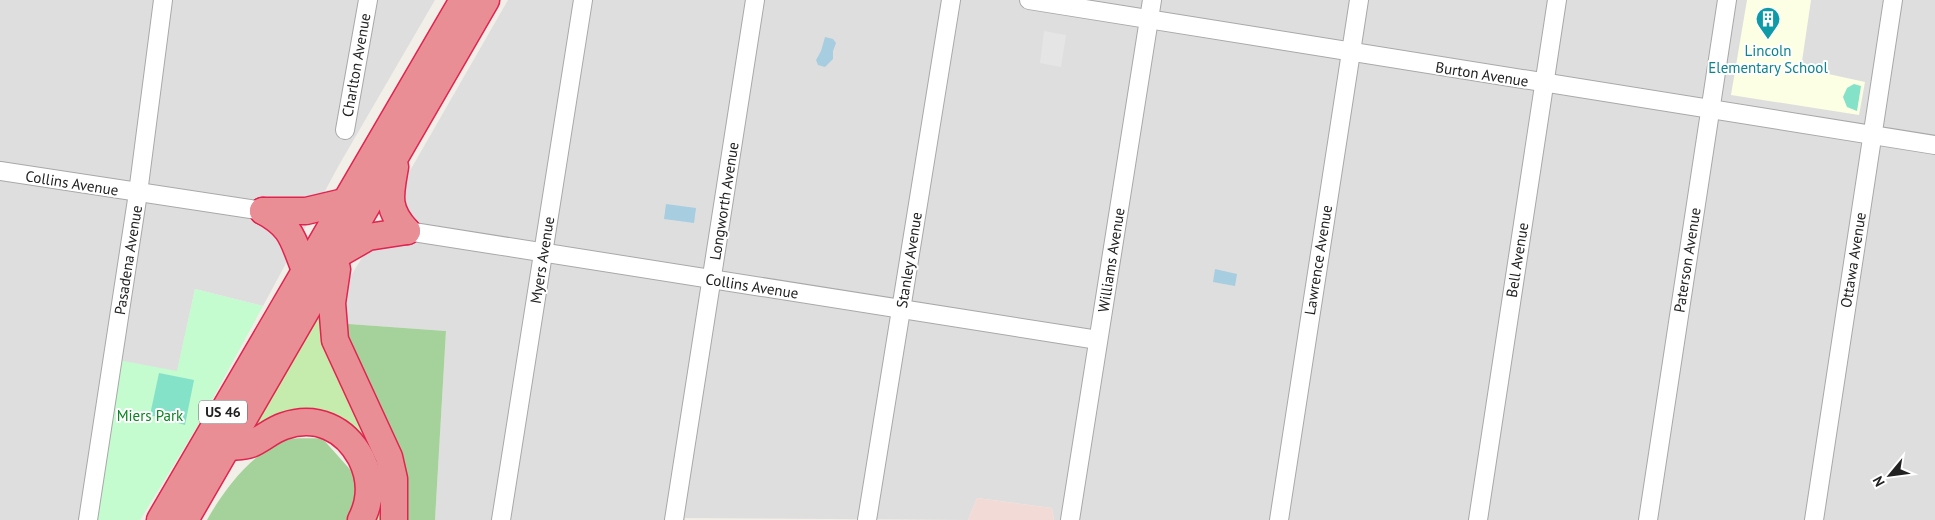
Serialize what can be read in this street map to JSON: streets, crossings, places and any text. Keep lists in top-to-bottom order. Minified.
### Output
{"streets":{"highway":["US 46"],"street":["Charlton Avenue","Burton Avenue","Collins Avenue","Longworth Avenue","Pasadena Avenue","Myers Avenue","Stanley Avenue","Williams Avenue","Lawrence Avenue","Bell Avenue","Paterson Avenue","Ottawa Avenue"]},"crossings":[["Burton Avenue","Williams Avenue"],["Burton Avenue","Lawrence Avenue"],["Burton Avenue","Bell Avenue"],["Burton Avenue","Paterson Avenue"],["Burton Avenue","Ottawa Avenue"],["Collins Avenue","Longworth Avenue"],["Collins Avenue","Pasadena Avenue"],["Collins Avenue","Myers Avenue"],["Collins Avenue","Stanley Avenue"],["Collins Avenue","Williams Avenue"]],"parks":["Miers Park"],"places":{"building":["Lincoln Elementary School"]},"north":"bottom left"}
